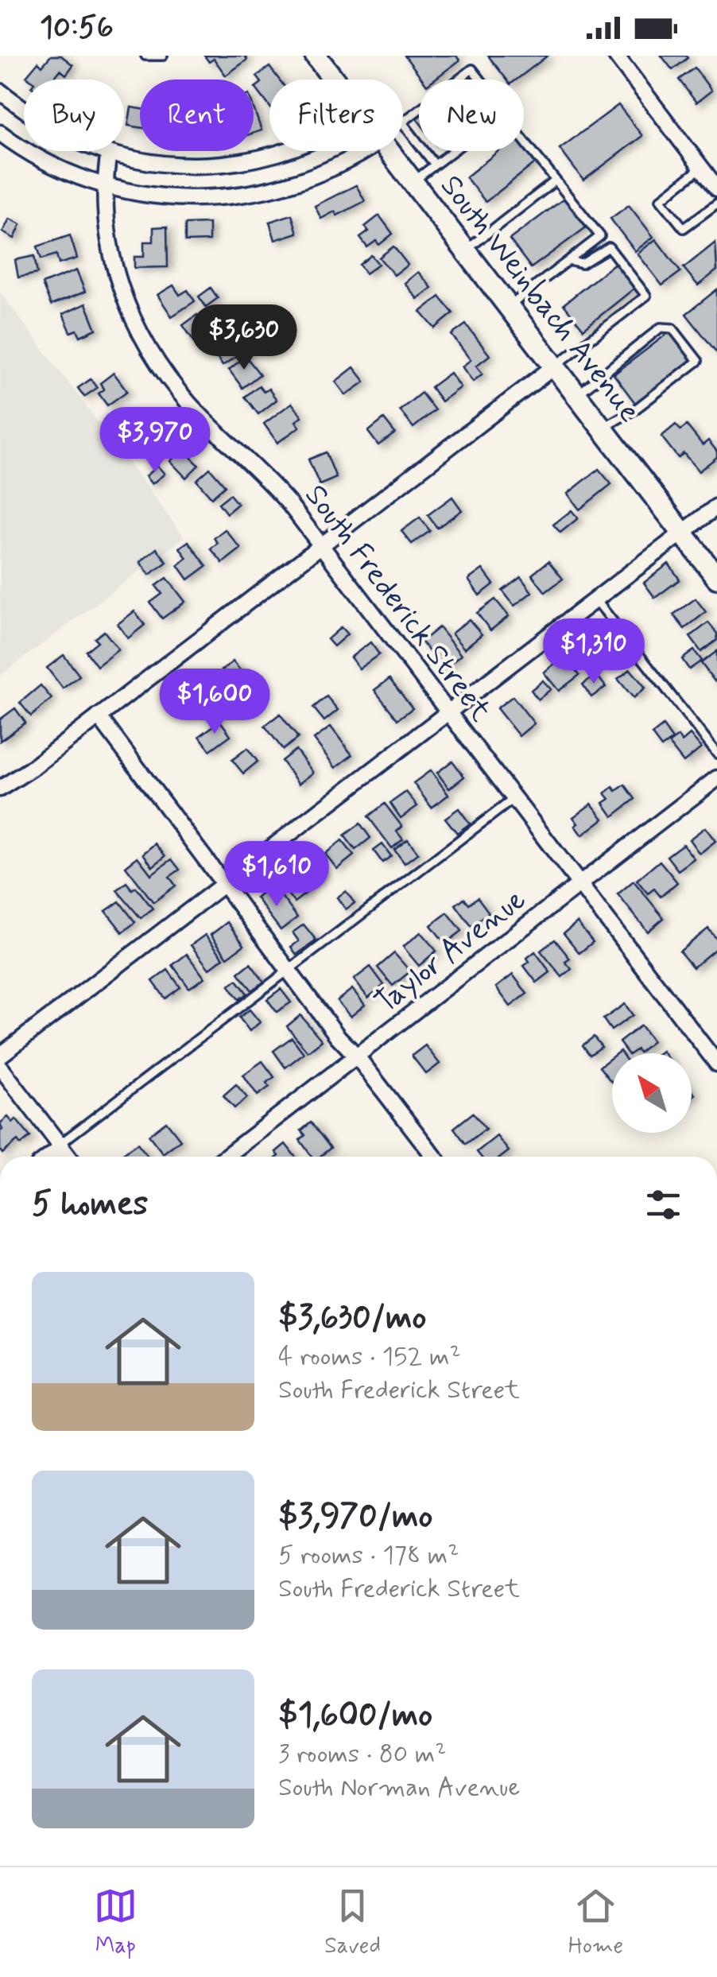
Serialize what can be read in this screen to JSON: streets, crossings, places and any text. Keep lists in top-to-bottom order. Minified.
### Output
{"streets":{"street":["South Weinbach Avenue","South Frederick Street","Taylor Avenue"]},"crossings":[["South Frederick Street","Taylor Avenue"]],"north":"top left","page":{"status":"10:56","chip":["Buy","Rent","Filters","New"],"price":["$3,630","$3,970","$1,310","$1,600","$1,610"],"heading":"5 homes","list":[{"name":"$3,630/mo","note":"4 rooms · 152 m² · South Frederick Street"},{"name":"$3,970/mo","note":"5 rooms · 178 m² · South Frederick Street"},{"name":"$1,600/mo","note":"3 rooms · 80 m² · South Norman Avenue"}],"tabs":["Map","Saved","Home"]}}
